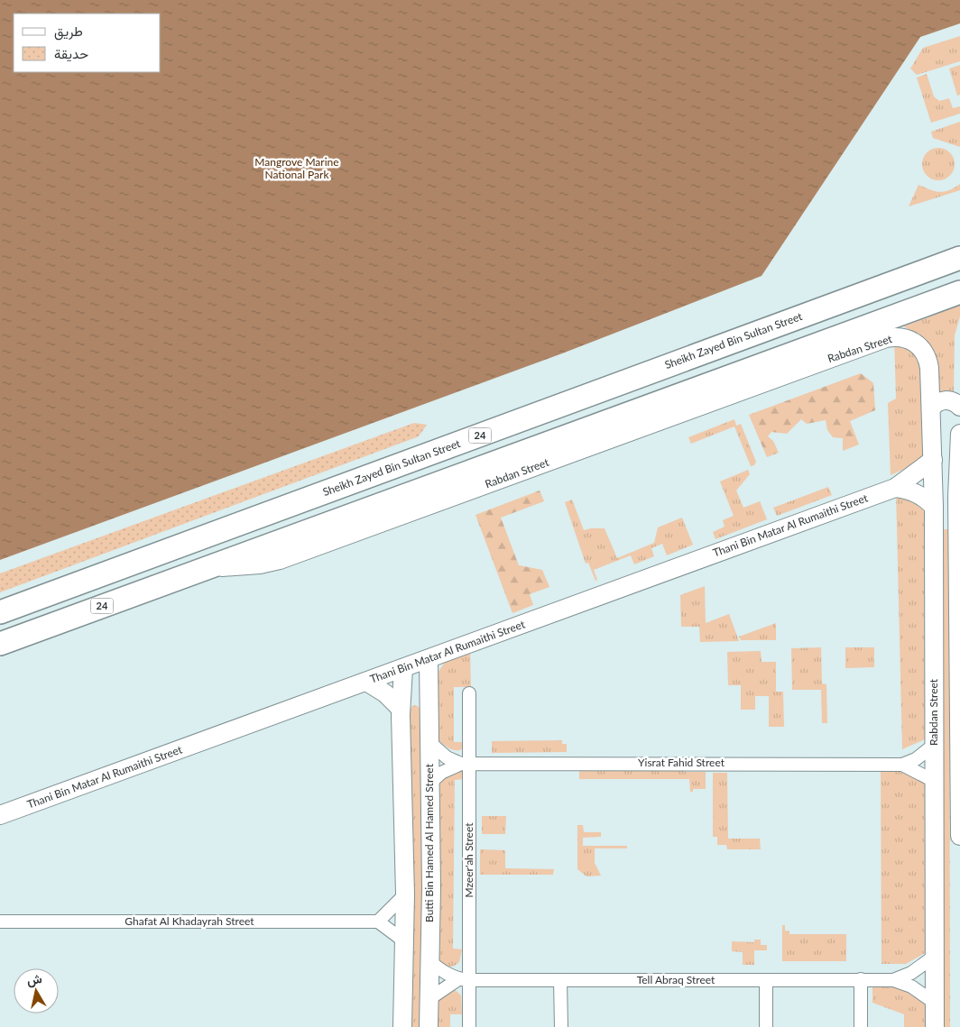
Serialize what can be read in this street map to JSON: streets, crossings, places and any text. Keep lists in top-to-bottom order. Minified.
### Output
{"streets":{"highway":["Sheikh Zayed Bin Sultan Street","24"],"street":["Rabdan Street","Thani Bin Matar Al Rumaithi Street","Yisrat Fahid Street","Butti Bin Hamed Al Hamed Street","Mzeer'ah Street","Ghafat Al Khadayrah Street","Tell Abraq Street"]},"crossings":[["Rabdan Street","24"],["Rabdan Street","Thani Bin Matar Al Rumaithi Street"],["Rabdan Street","Yisrat Fahid Street"],["Rabdan Street","Tell Abraq Street"],["Thani Bin Matar Al Rumaithi Street","Butti Bin Hamed Al Hamed Street"],["Yisrat Fahid Street","Butti Bin Hamed Al Hamed Street"],["Yisrat Fahid Street","Mzeer'ah Street"],["Mzeer'ah Street","Tell Abraq Street"]],"parks":["Mangrove Marine National Park"],"legend":["طريق","حديقة"],"north":"top"}
